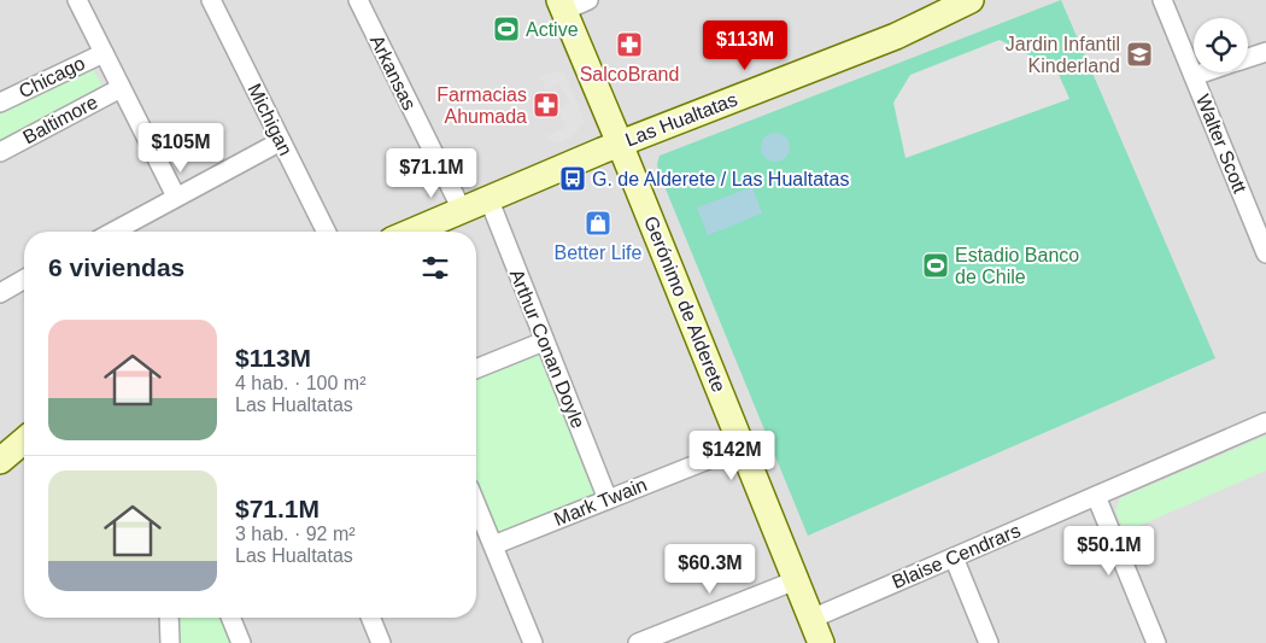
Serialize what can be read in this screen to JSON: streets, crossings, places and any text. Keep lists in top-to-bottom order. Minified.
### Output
{"streets":{"main road":["Las Hualtatas","Gerónimo de Alderete"],"street":["Arkansas","Chicago","Baltimore","Michigan","Walter Scott","Arthur Conan Doyle","Mark Twain","Blaise Cendrars"]},"crossings":[["Arkansas","Las Hualtatas"],["Las Hualtatas","Gerónimo de Alderete"],["Las Hualtatas","Arthur Conan Doyle"],["Gerónimo de Alderete","Mark Twain"],["Gerónimo de Alderete","Blaise Cendrars"],["Arthur Conan Doyle","Mark Twain"]],"places":{"sports":["Active","Estadio Banco de Chile"],"pharmacy":["SalcoBrand","Farmacias Ahumada"],"school or university":["Jardin Infantil Kinderland"],"bus stop":["G. de Alderete / Las Hualtatas"],"shop":["Better Life"]},"page":{"price":["$113M","$105M","$71.1M","$142M","$50.1M","$60.3M"],"heading":"6 viviendas","list":[{"name":"$113M","note":"4 hab. · 100 m² · Las Hualtatas"},{"name":"$71.1M","note":"3 hab. · 92 m² · Las Hualtatas"}]}}
